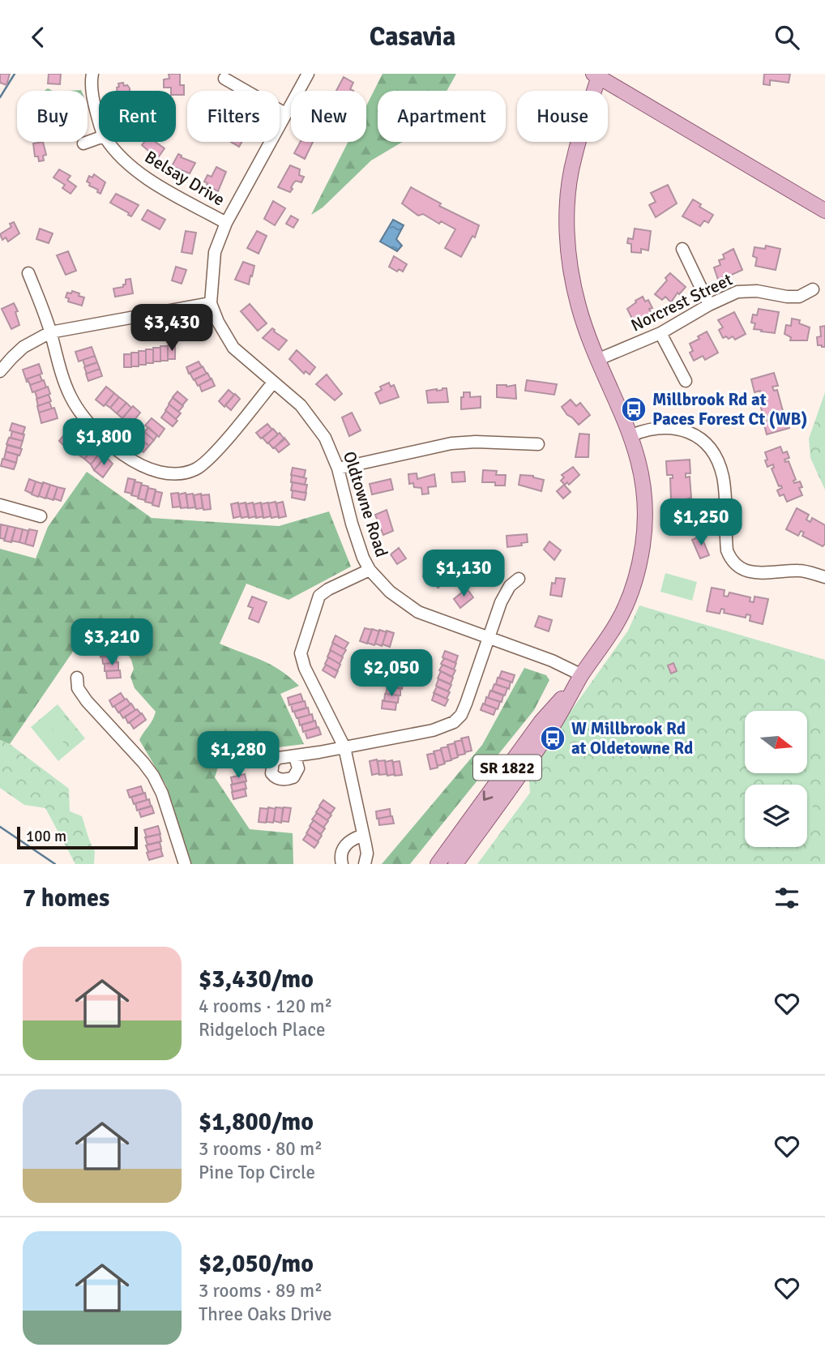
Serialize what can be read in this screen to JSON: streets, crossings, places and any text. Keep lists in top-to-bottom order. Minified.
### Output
{"streets":{"main road":["SR 1822"],"street":["Belsay Drive","Norcrest Street","Oldtowne Road"]},"crossings":[["Belsay Drive","Oldtowne Road"],["Norcrest Street","SR 1822"],["Oldtowne Road","SR 1822"]],"places":{"bus stop":["Millbrook Rd at Paces Forest Ct (WB)","W Millbrook Rd at Oldetowne Rd"]},"scale_bar":"100 m","north":"right","page":{"header":"Casavia","chip":["Buy","Rent","Filters","New","Apartment","House"],"price":["$3,430","$1,800","$1,250","$1,130","$3,210","$2,050","$1,280"],"scale":"100 m","heading":"7 homes","list":[{"name":"$3,430/mo","note":"4 rooms · 120 m² · Ridgeloch Place"},{"name":"$1,800/mo","note":"3 rooms · 80 m² · Pine Top Circle"},{"name":"$2,050/mo","note":"3 rooms · 89 m² · Three Oaks Drive"}]}}
